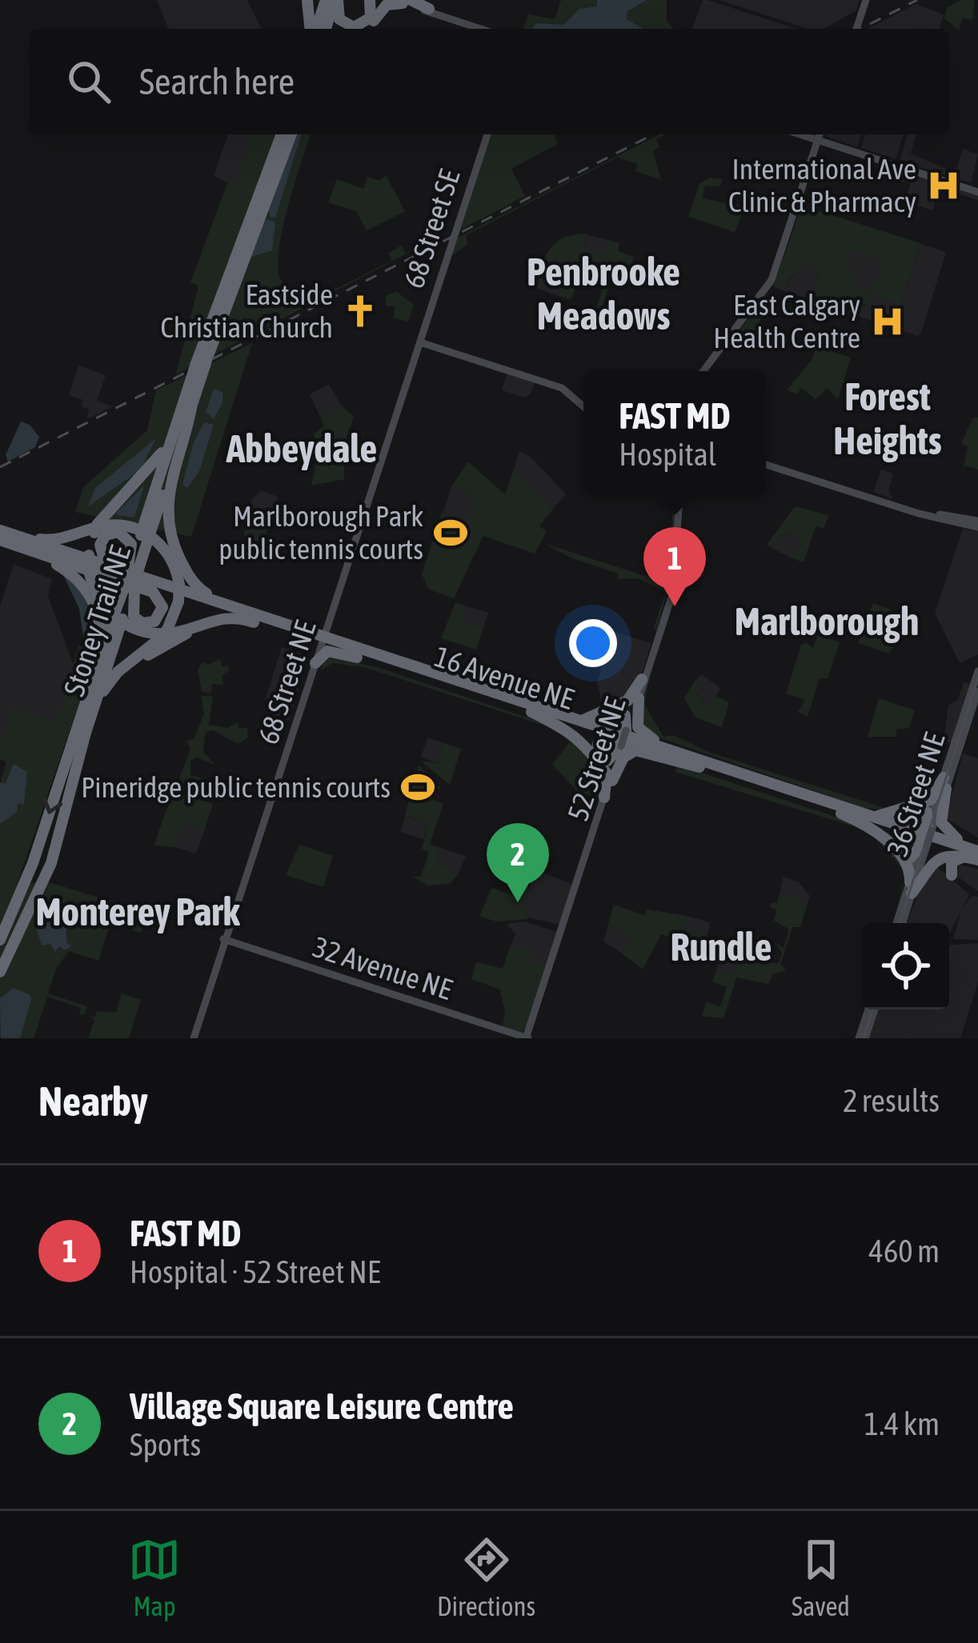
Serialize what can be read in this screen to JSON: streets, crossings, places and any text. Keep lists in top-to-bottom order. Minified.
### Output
{"streets":{"highway":["Stoney Trail NE","16 Avenue NE"],"main road":["68 Street SE","68 Street NE","52 Street NE","36 Street NE","32 Avenue NE"]},"crossings":[["68 Street SE","68 Street NE"],["Stoney Trail NE","16 Avenue NE"],["16 Avenue NE","68 Street NE"],["16 Avenue NE","36 Street NE"],["68 Street NE","32 Avenue NE"],["52 Street NE","32 Avenue NE"]],"districts":["Penbrooke Meadows","Forest Heights","Abbeydale","Marlborough","Monterey Park","Rundle"],"places":{"hospital":["International Ave Clinic & Pharmacy","East Calgary Health Centre"],"church":["Eastside Christian Church"],"sports":["Marlborough Park public tennis courts","Pineridge public tennis courts"]},"page":{"search":"Search here","popup":["FAST MD","Hospital"],"pins":["1","2"],"heading":["Nearby","2 results"],"list":[{"mark":"1","name":"FAST MD","note":"Hospital · 52 Street NE","value":"460 m"},{"mark":"2","name":"Village Square Leisure Centre","note":"Sports","value":"1.4 km"}],"nav":["Map","Directions","Saved"]}}
